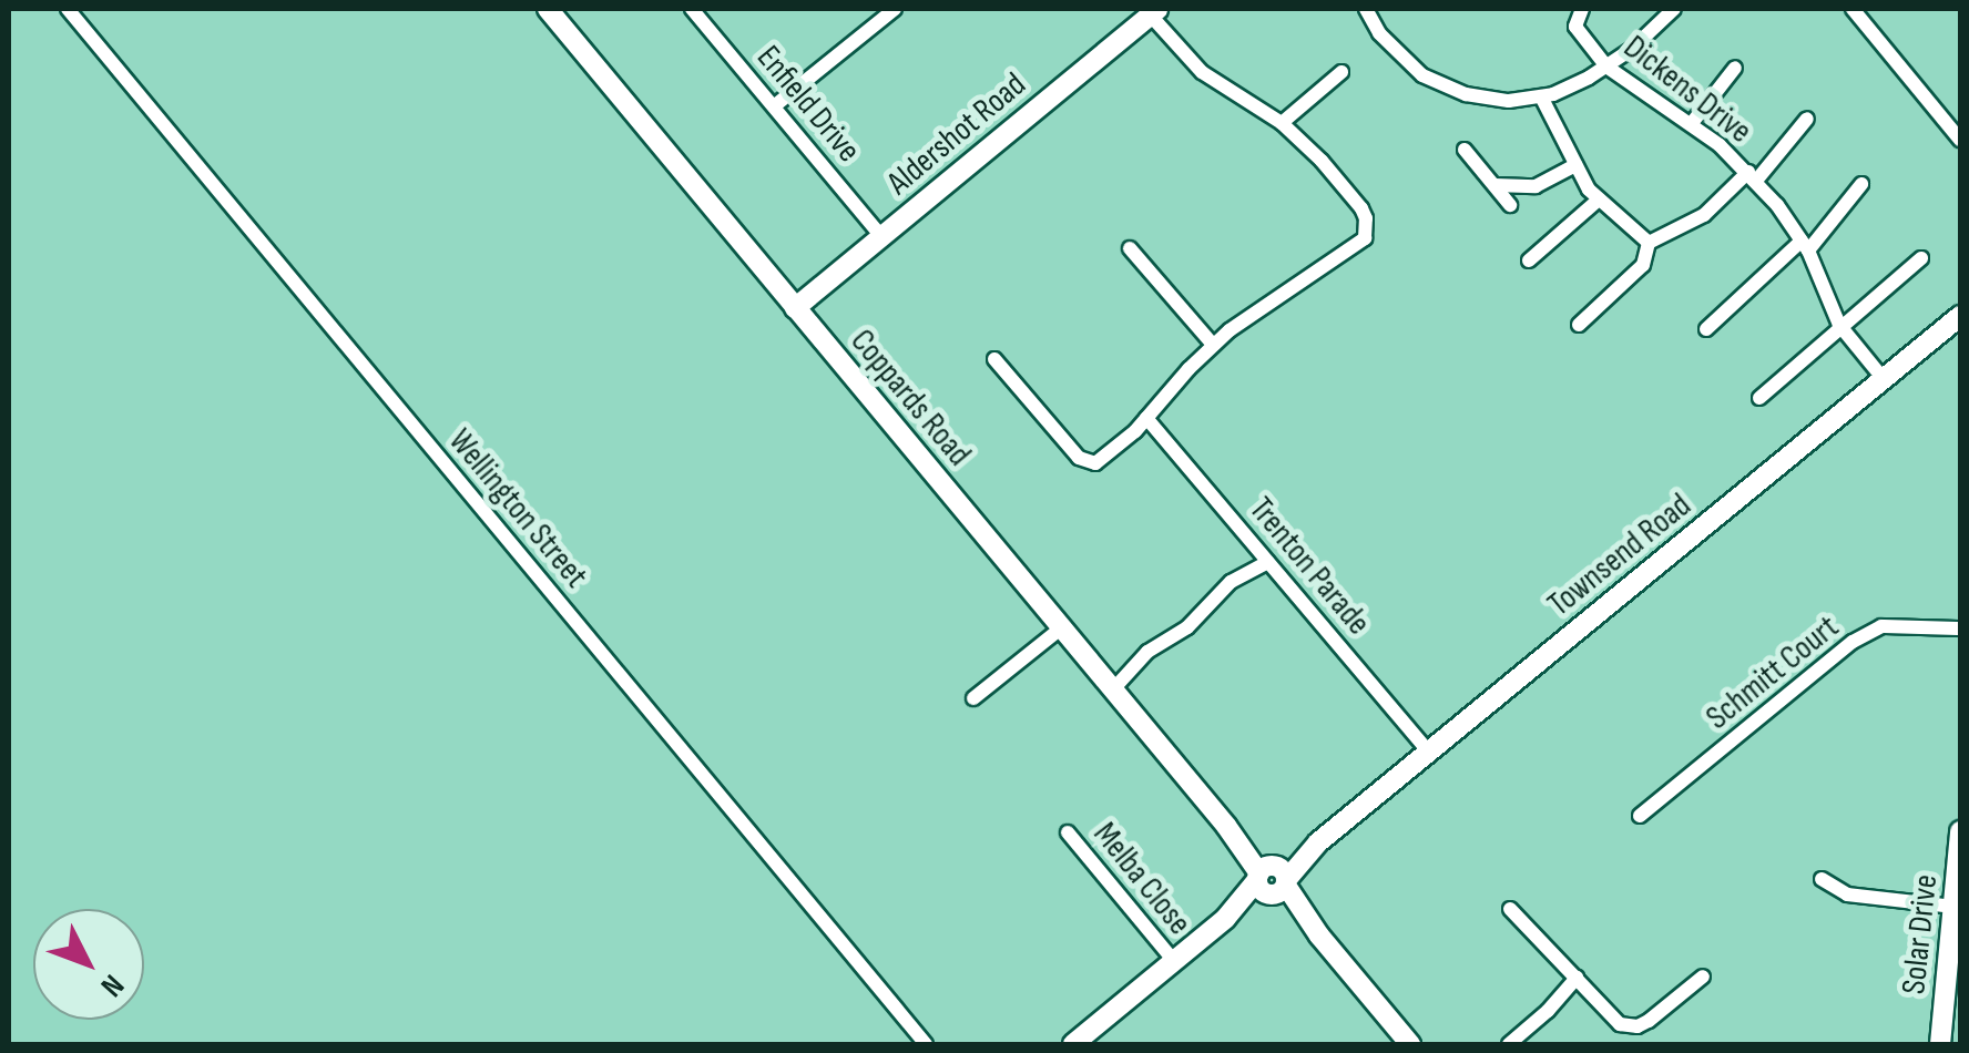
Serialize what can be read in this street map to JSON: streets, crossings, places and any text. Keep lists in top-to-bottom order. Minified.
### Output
{"streets":{"street":["Dickens Drive","Enfield Drive","Aldershot Road","Coppards Road","Wellington Street","Townsend Road","Trenton Parade","Schmitt Court","Melba Close","Solar Drive"]},"crossings":[["Dickens Drive","Townsend Road"],["Enfield Drive","Aldershot Road"],["Aldershot Road","Coppards Road"],["Coppards Road","Townsend Road"],["Townsend Road","Trenton Parade"],["Townsend Road","Melba Close"]],"north":"bottom right"}
